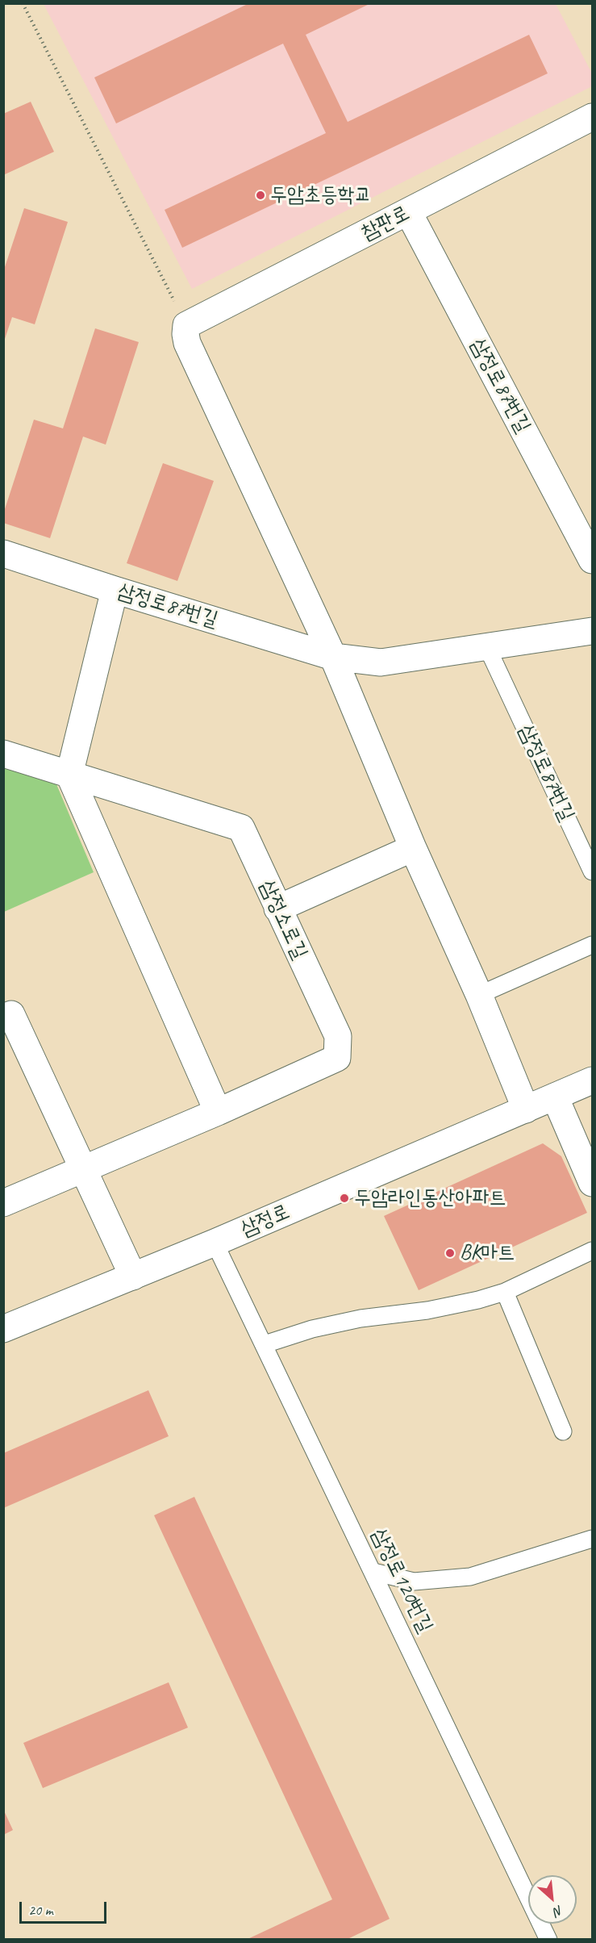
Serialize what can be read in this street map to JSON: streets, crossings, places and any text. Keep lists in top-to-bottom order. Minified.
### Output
{"streets":{"street":["참판로","삼정로87번길","삼정소로길","삼정로"],"lane":["삼정로120번길"]},"crossings":[["참판로","삼정로87번길"],["삼정로","삼정로120번길"]],"places":["두암초등학교","두암라인동산아파트","BK마트"],"scale_bar":"20 m","north":"bottom right"}
